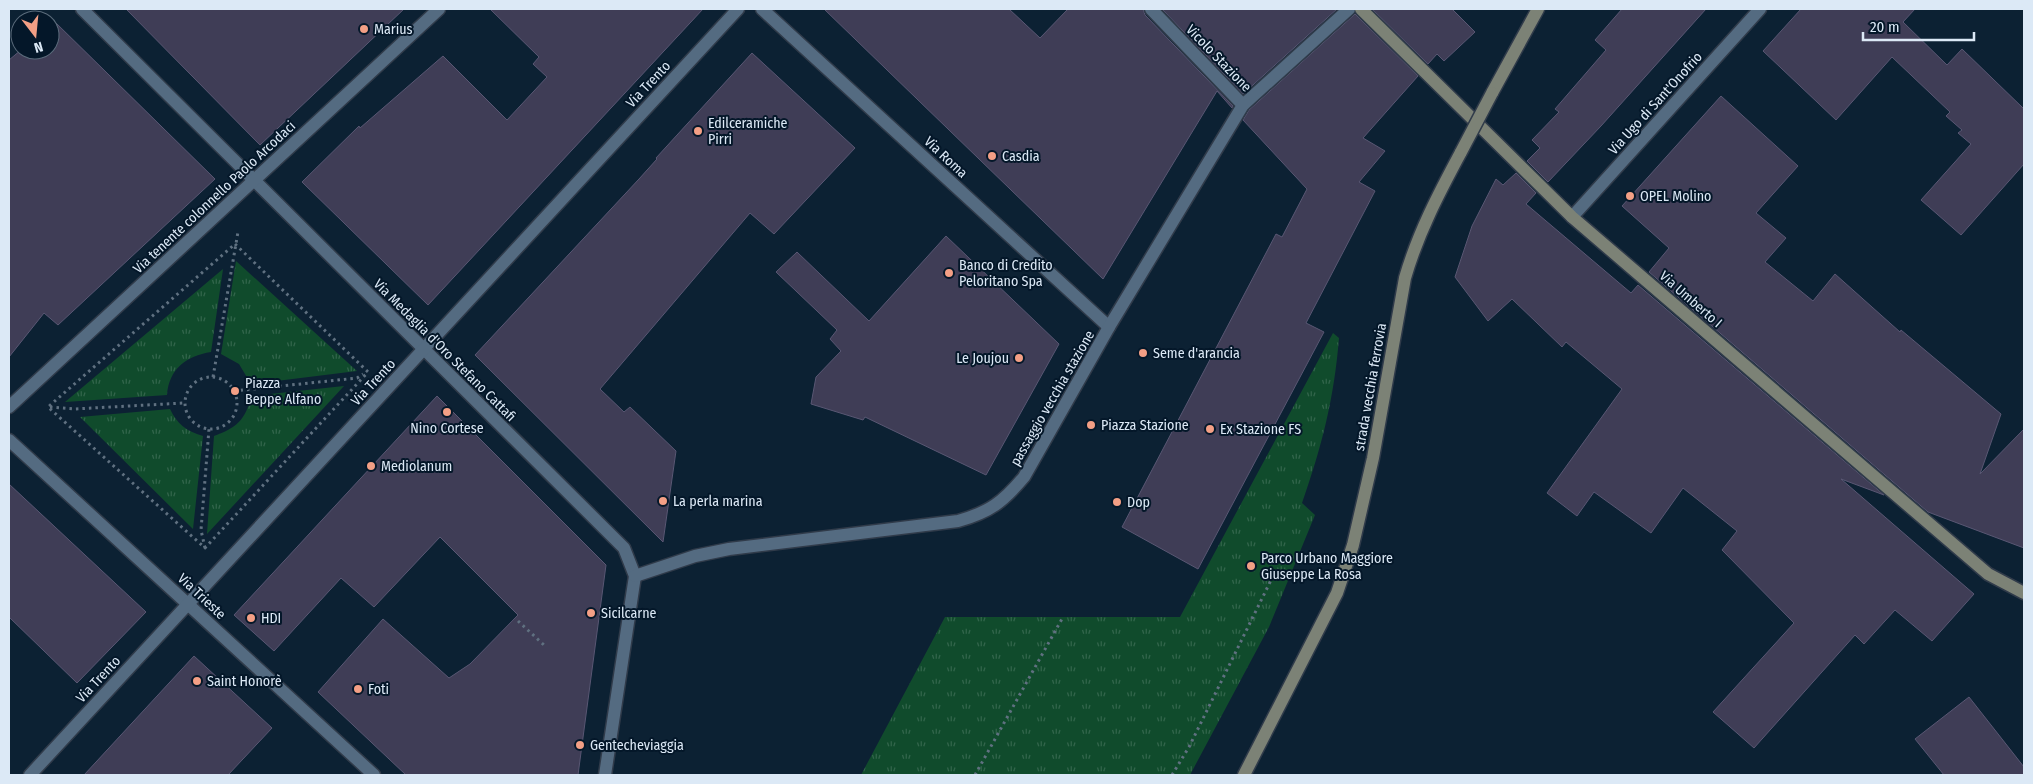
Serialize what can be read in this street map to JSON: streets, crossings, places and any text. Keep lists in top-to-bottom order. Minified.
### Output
{"streets":{"street":["Vicolo Stazione","Via Trento","Via Ugo di Sant'Onofrio","Via Roma","Via tenente colonnello Paolo Arcodaci","Via Umberto I","Via Medaglia d'Oro Stefano Cattafi","strada vecchia ferrovia","passaggio vecchia stazione","Via Trieste"]},"crossings":[["Vicolo Stazione","passaggio vecchia stazione"],["Via Trento","Via Medaglia d'Oro Stefano Cattafi"],["Via Trento","Via Trieste"],["Via Ugo di Sant'Onofrio","Via Umberto I"],["Via Roma","passaggio vecchia stazione"],["Via tenente colonnello Paolo Arcodaci","Via Medaglia d'Oro Stefano Cattafi"],["Via Medaglia d'Oro Stefano Cattafi","passaggio vecchia stazione"]],"places":["Marius","Edilceramiche Pirri","Casdia","OPEL Molino","Banco di Credito Peloritano Spa","Seme d'arancia","Le Joujou","Piazza Beppe Alfano","Nino Cortese","Piazza Stazione","Ex Stazione FS","Mediolanum","La perla marina","Dop","Parco Urbano Maggiore Giuseppe La Rosa","Sicilcarne","HDI","Saint Honorè","Foti","Gentecheviaggia"],"scale_bar":"20 m","north":"bottom"}
